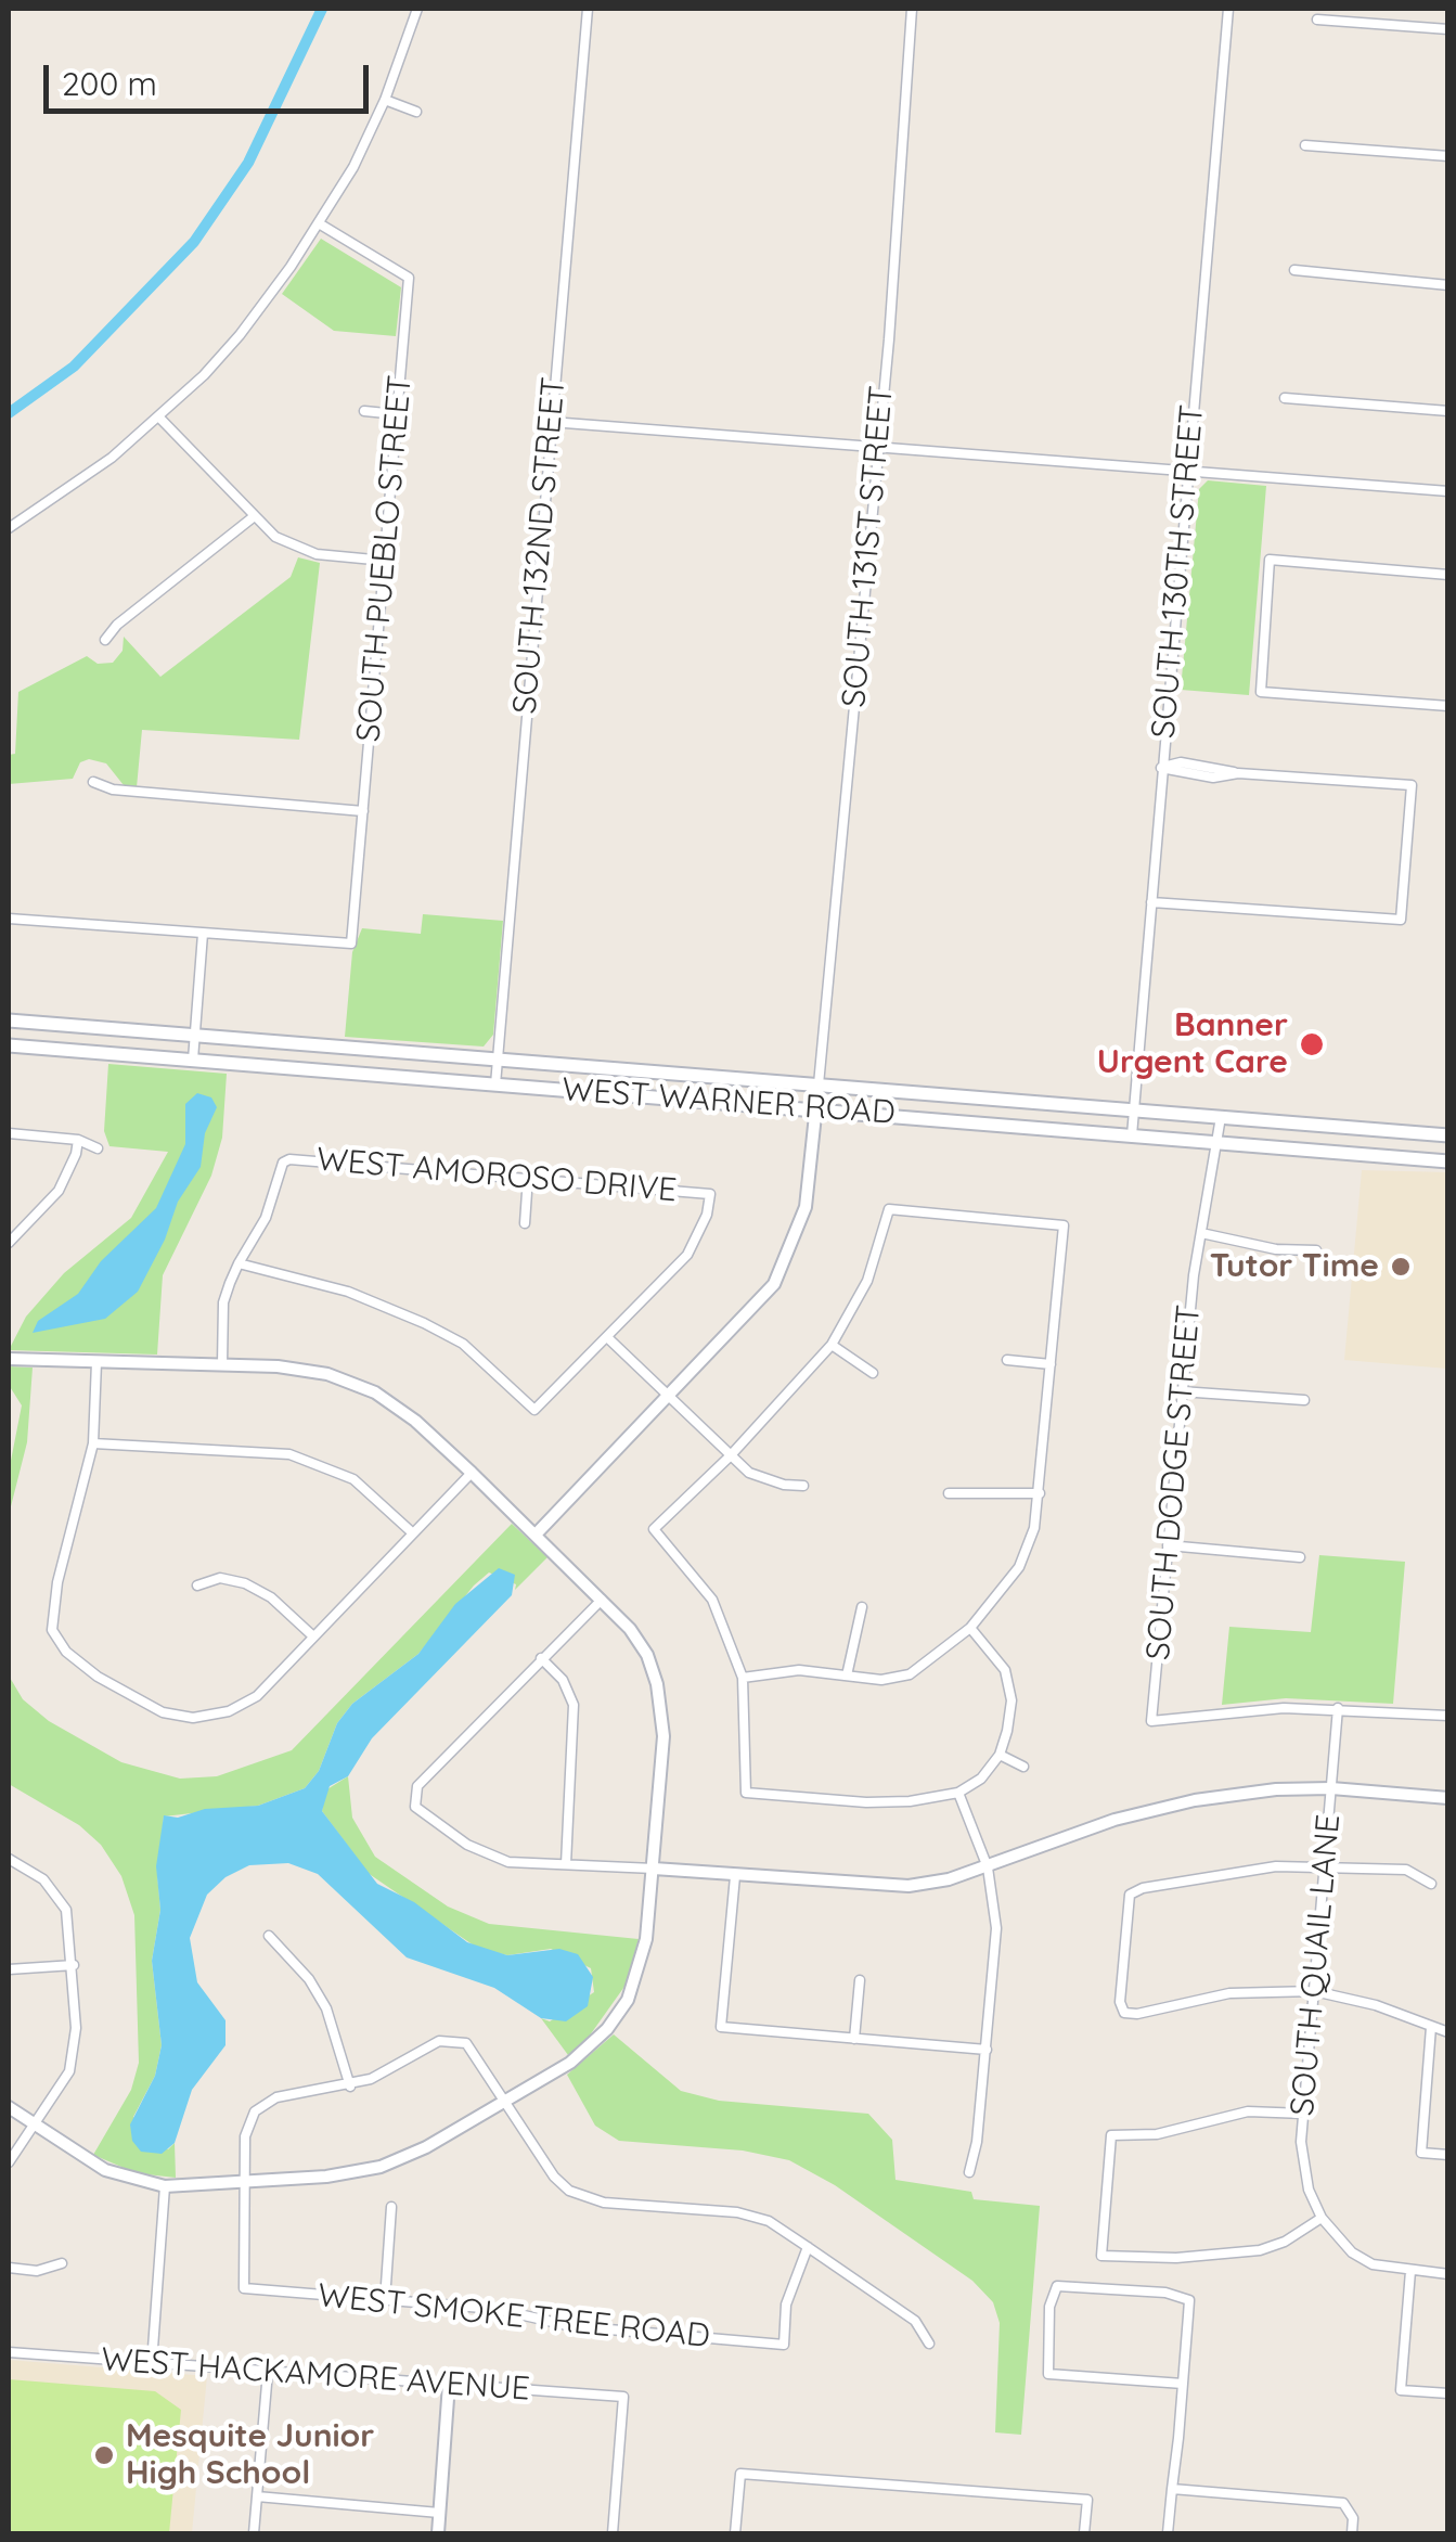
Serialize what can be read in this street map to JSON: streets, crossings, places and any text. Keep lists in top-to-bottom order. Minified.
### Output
{"streets":{"main road":["WEST WARNER ROAD"],"street":["SOUTH 132ND STREET","SOUTH 131ST STREET","SOUTH PUEBLO STREET","SOUTH 130TH STREET","WEST AMOROSO DRIVE","SOUTH DODGE STREET","SOUTH QUAIL LANE","WEST SMOKE TREE ROAD","WEST HACKAMORE AVENUE"]},"crossings":[["SOUTH 132ND STREET","WEST WARNER ROAD"],["SOUTH 131ST STREET","WEST WARNER ROAD"],["SOUTH 130TH STREET","WEST WARNER ROAD"],["WEST WARNER ROAD","SOUTH DODGE STREET"],["SOUTH DODGE STREET","SOUTH QUAIL LANE"]],"places":["Banner Urgent Care","Tutor Time","Mesquite Junior High School"],"scale_bar":"200 m"}
